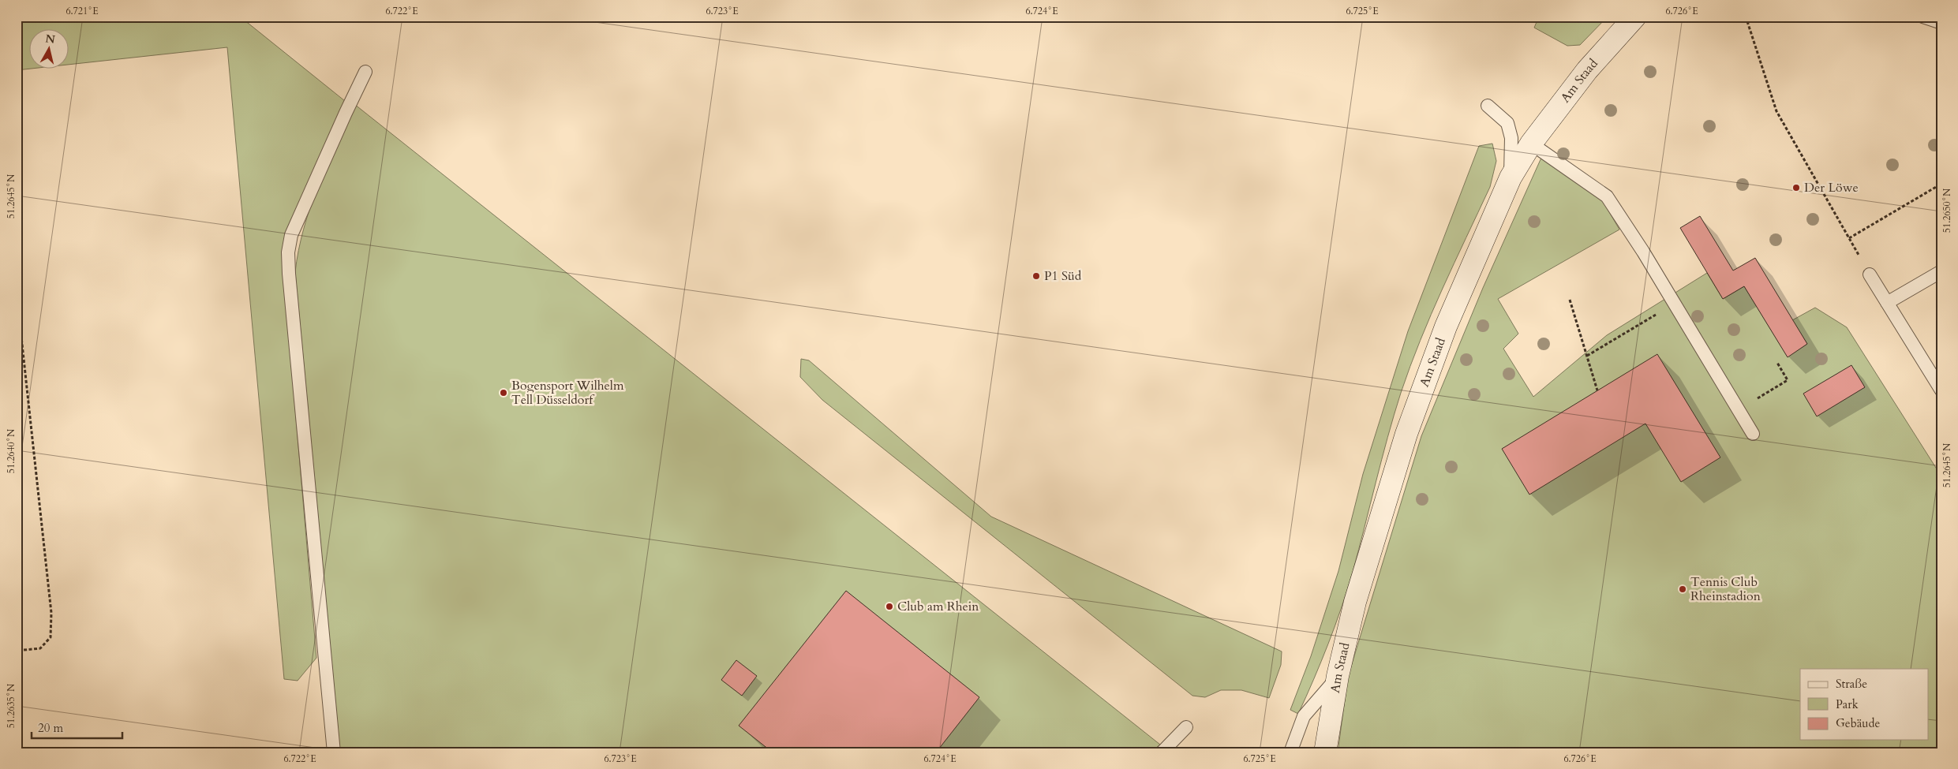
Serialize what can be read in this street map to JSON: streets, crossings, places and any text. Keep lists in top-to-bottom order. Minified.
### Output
{"streets":{"street":["Am Staad"]},"places":["Der Löwe","P1 Süd","Bogensport Wilhelm Tell Düsseldorf","Tennis Club Rheinstadion","Club am Rhein"],"legend":["Straße","Park","Gebäude"],"scale_bar":"20 m","north":"top","coordinates":["6.721°E","6.722°E","6.723°E","6.724°E","6.725°E","6.726°E","51.2645°N","51.2650°N","51.2640°N","51.2635°N"]}
